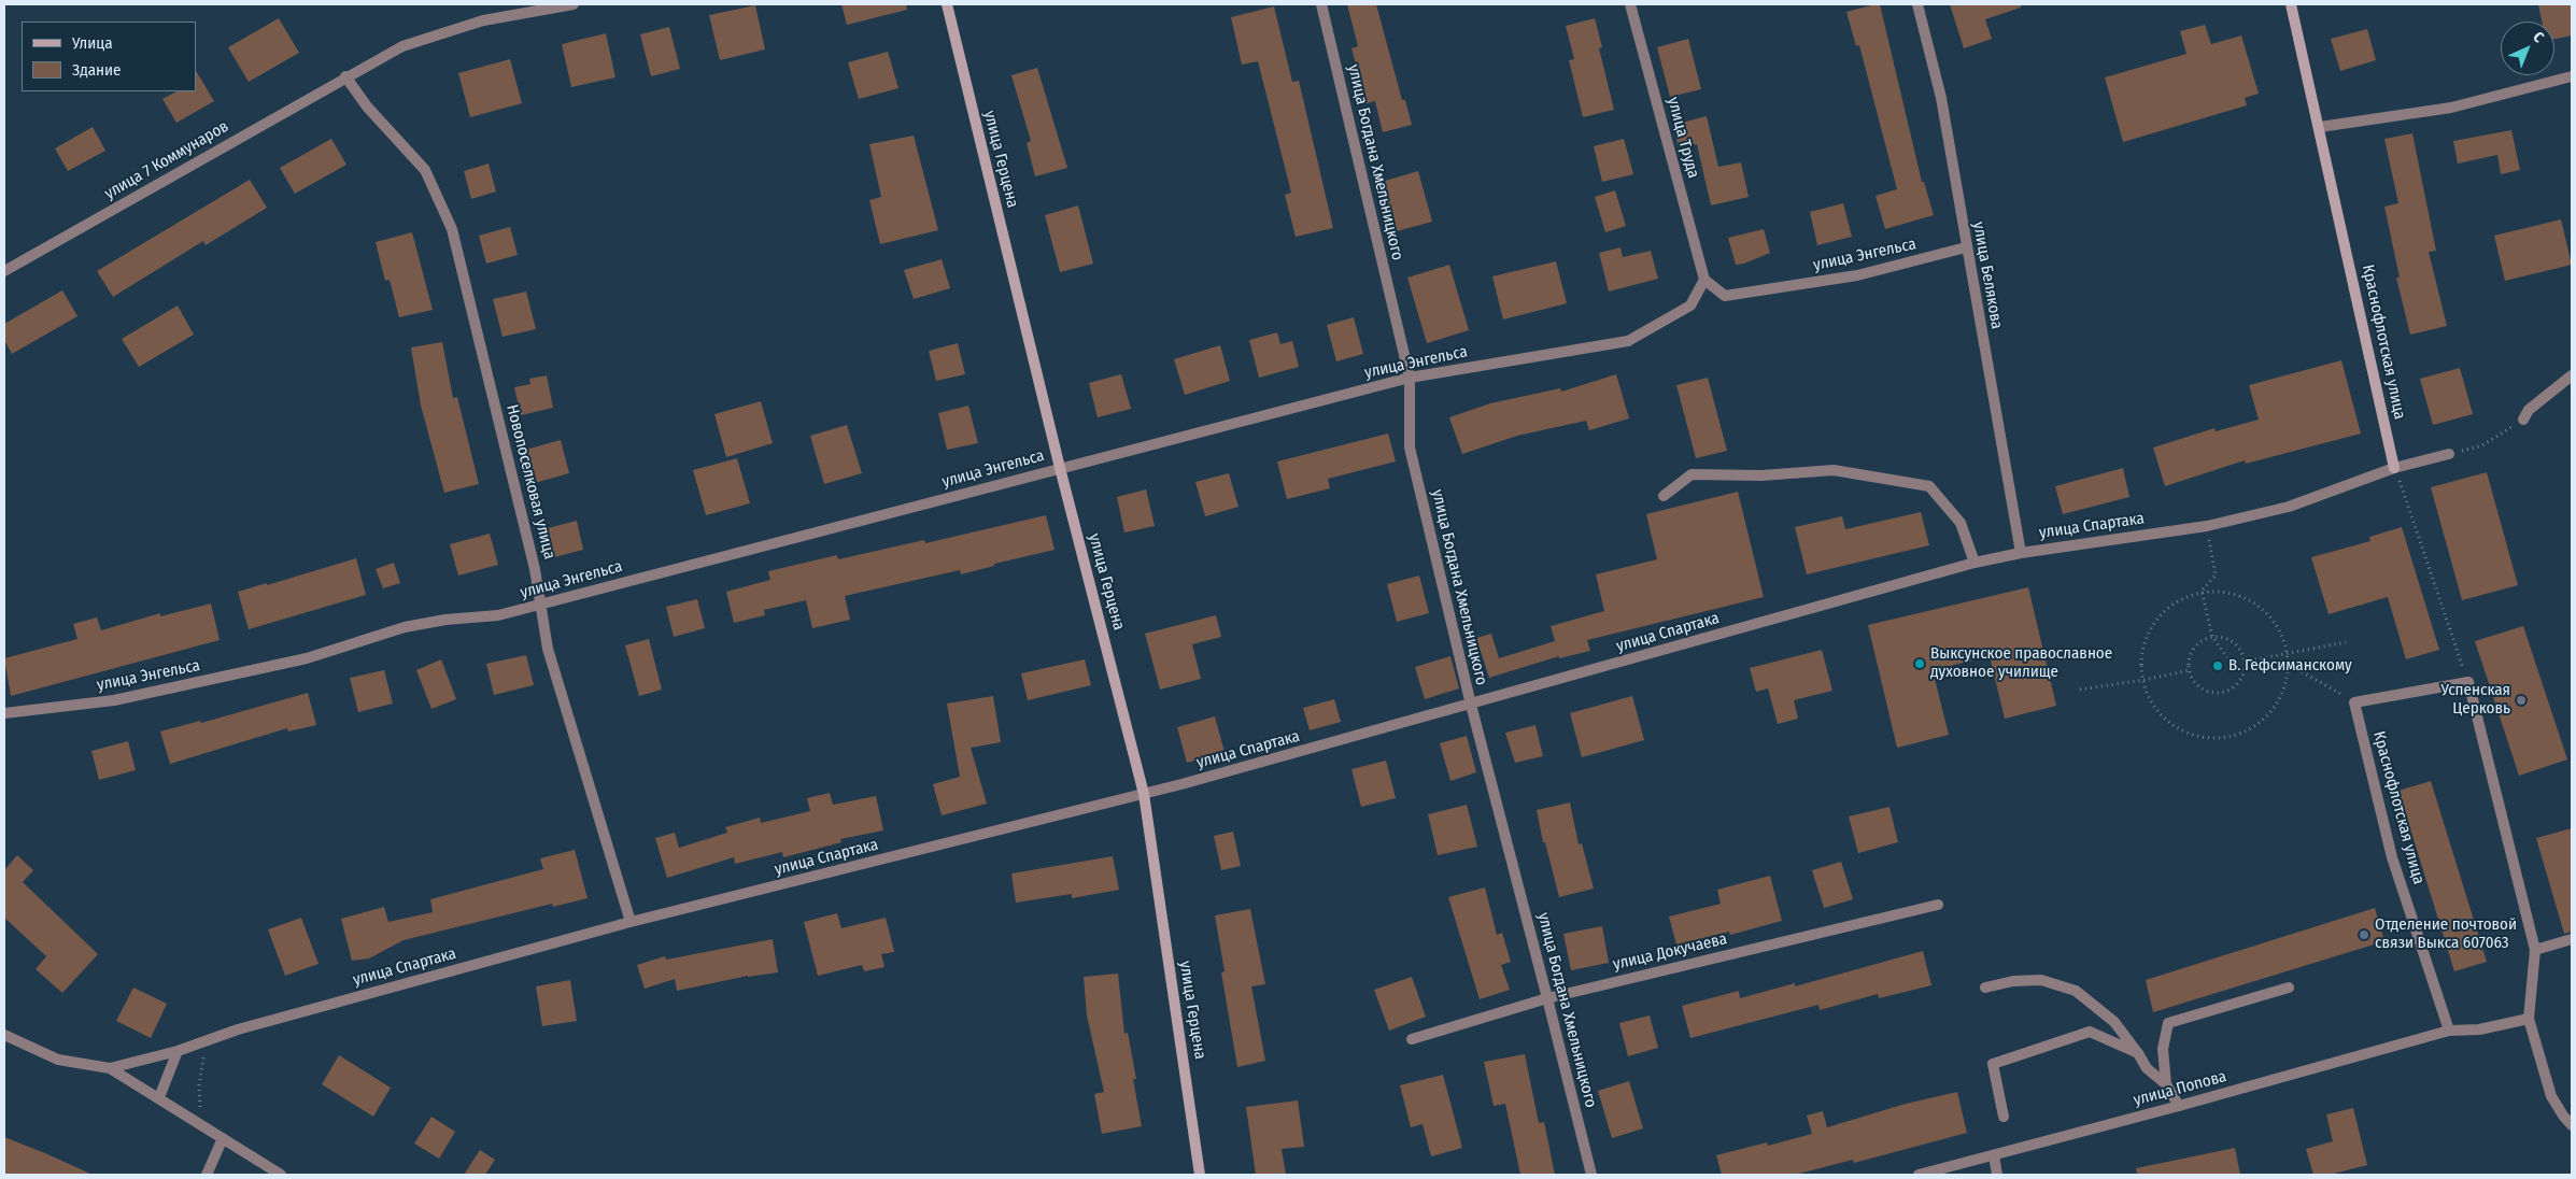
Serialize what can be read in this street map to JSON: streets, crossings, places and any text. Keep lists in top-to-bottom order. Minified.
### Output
{"streets":{"street":["улица Труда","улица Герцена","улица 7 Коммунаров","улица Богдана Хмельницкого","улица Энгельса","улица Белякова","Краснофлотская улица","Новопоселковая улица","улица Спартака","улица Докучаева","улица Попова"]},"crossings":[["улица Труда","улица Энгельса"],["улица Герцена","улица Энгельса"],["улица Герцена","улица Спартака"],["улица 7 Коммунаров","Новопоселковая улица"],["улица Богдана Хмельницкого","улица Энгельса"],["улица Богдана Хмельницкого","улица Спартака"],["улица Богдана Хмельницкого","улица Докучаева"],["улица Энгельса","улица Белякова"],["улица Энгельса","Новопоселковая улица"],["улица Белякова","улица Спартака"],["Краснофлотская улица","улица Спартака"],["Краснофлотская улица","улица Попова"],["Новопоселковая улица","улица Спартака"]],"places":["Выксунское православное духовное училище","В. Гефсиманскому","Успенская Церковь","Отделение почтовой связи Выкса 607063"],"legend":["Улица","Здание"],"north":"top right"}
